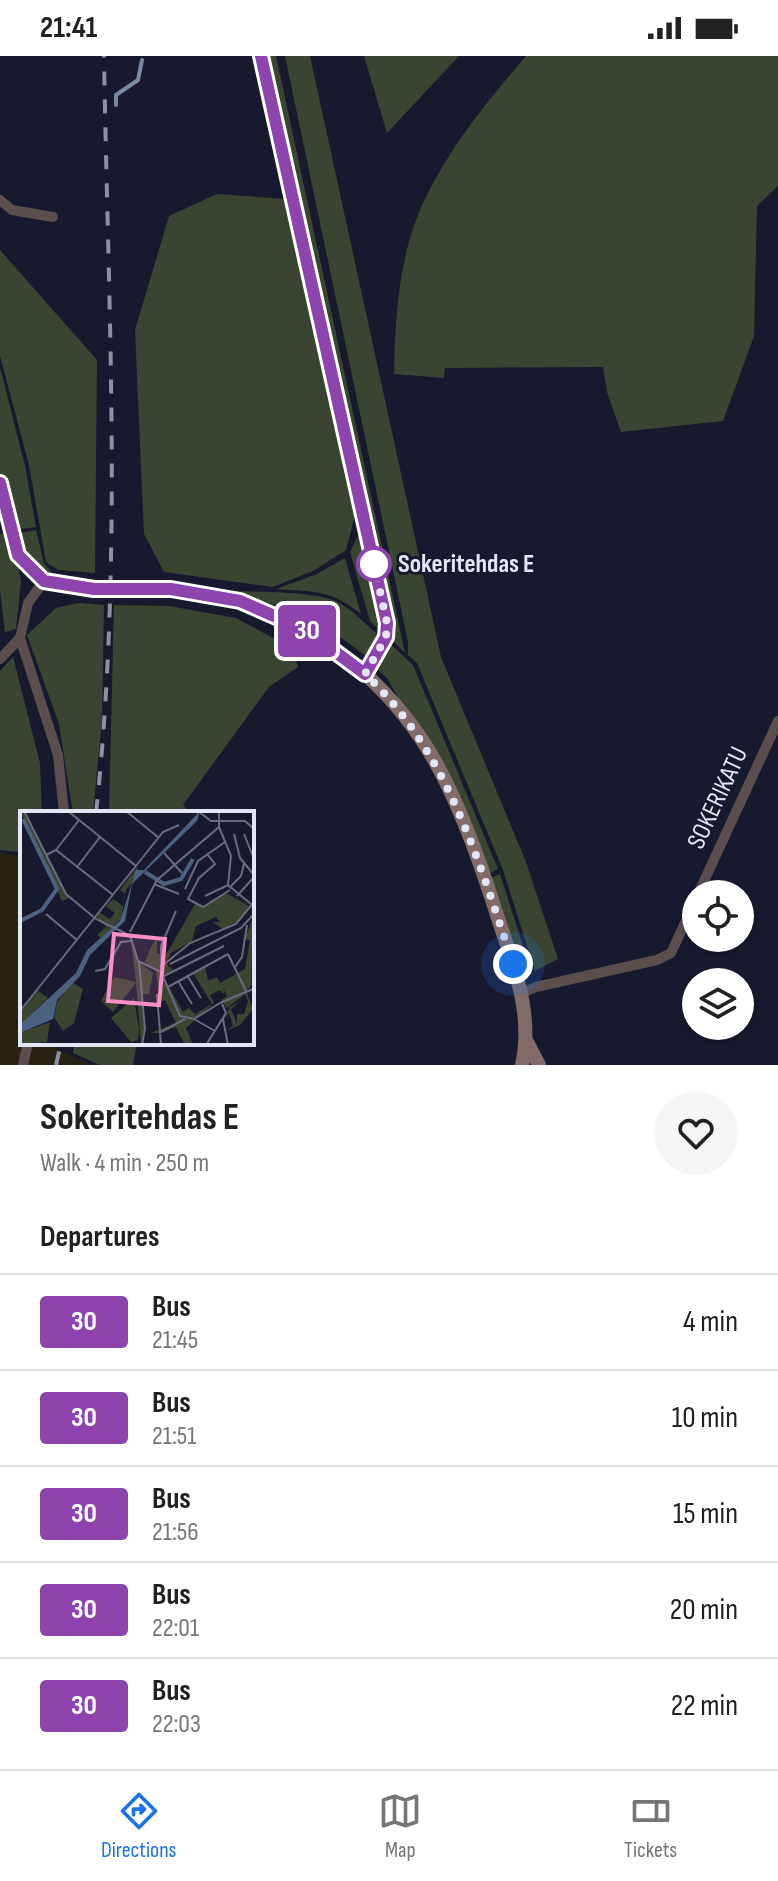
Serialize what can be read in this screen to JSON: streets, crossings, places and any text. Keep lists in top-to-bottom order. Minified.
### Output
{"streets":{"street":["SOKERIKATU"]},"places":["Sokeritehdas E"],"lines":["bus line 30"],"page":{"status":"21:41","on_map":"30","heading":[["Sokeritehdas E","Walk · 4 min · 250 m"],"Departures"],"list":[{"mark":"30","name":"Bus","note":"21:45","value":"4 min"},{"mark":"30","name":"Bus","note":"21:51","value":"10 min"},{"mark":"30","name":"Bus","note":"21:56","value":"15 min"},{"mark":"30","name":"Bus","note":"22:01","value":"20 min"},{"mark":"30","name":"Bus","note":"22:03","value":"22 min"}],"tabs":["Directions","Map","Tickets"]}}
